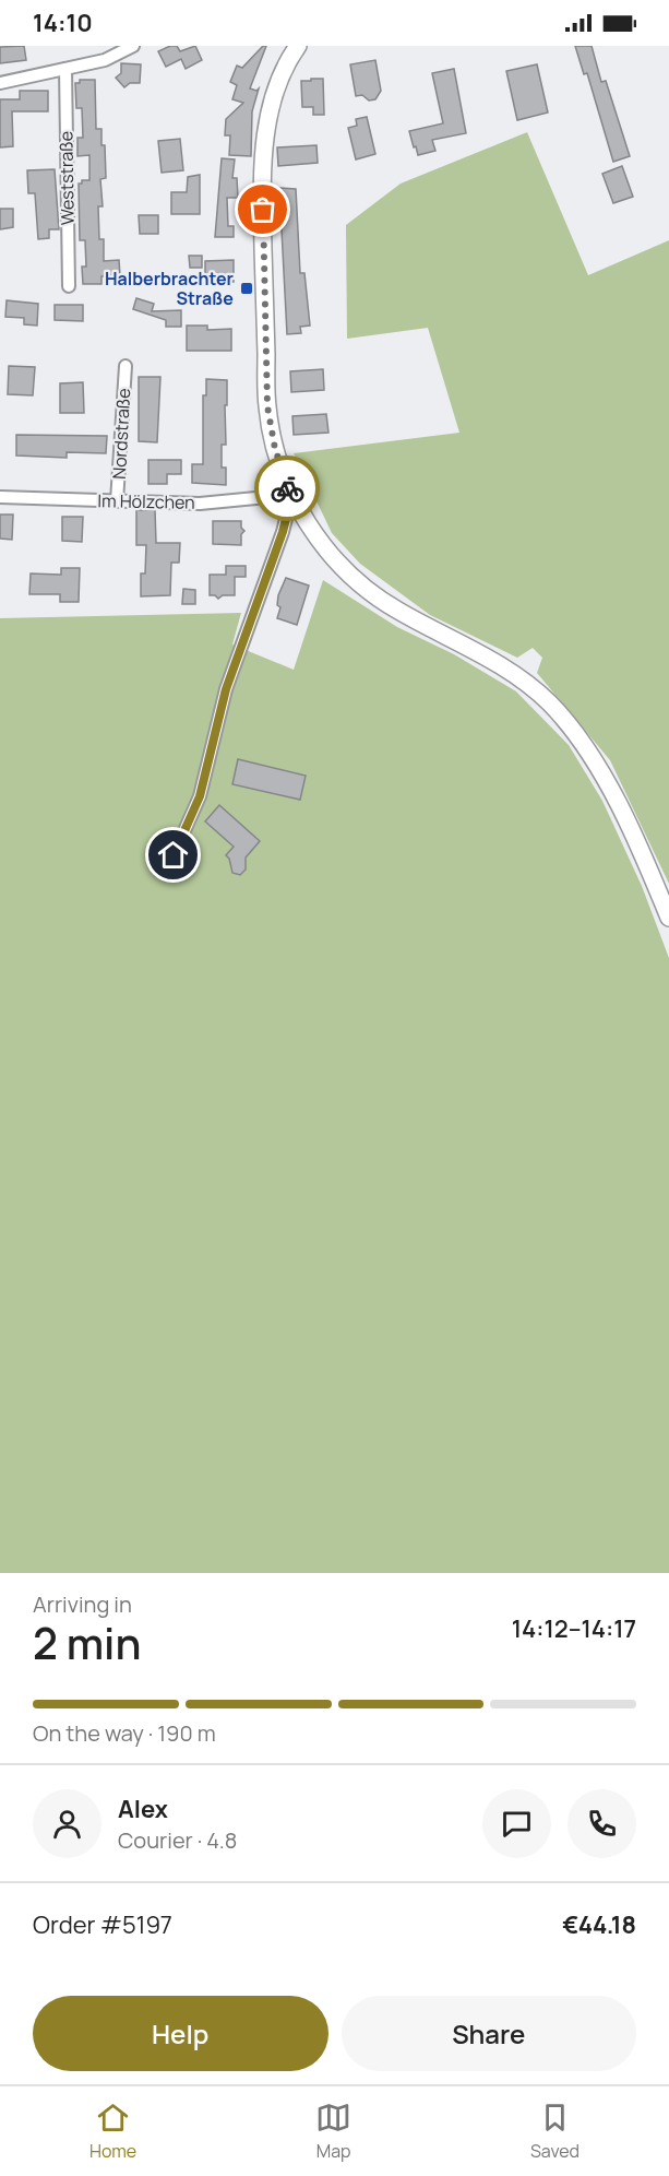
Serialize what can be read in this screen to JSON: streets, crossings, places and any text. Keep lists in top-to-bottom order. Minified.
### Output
{"streets":{"street":["Weststraße","Nordstraße","Im Hölzchen"]},"crossings":[["Nordstraße","Im Hölzchen"]],"places":{"transit":["Halberbrachter Straße"]},"page":{"status":"14:10","heading":["2 min","Arriving in","14:12–14:17"],"panel":["Alex","Courier · 4.8","Order #5197","€44.18"],"bar":"On the way · 190 m","buttons":["Help","Share"],"tabs":["Home","Map","Saved"]}}
